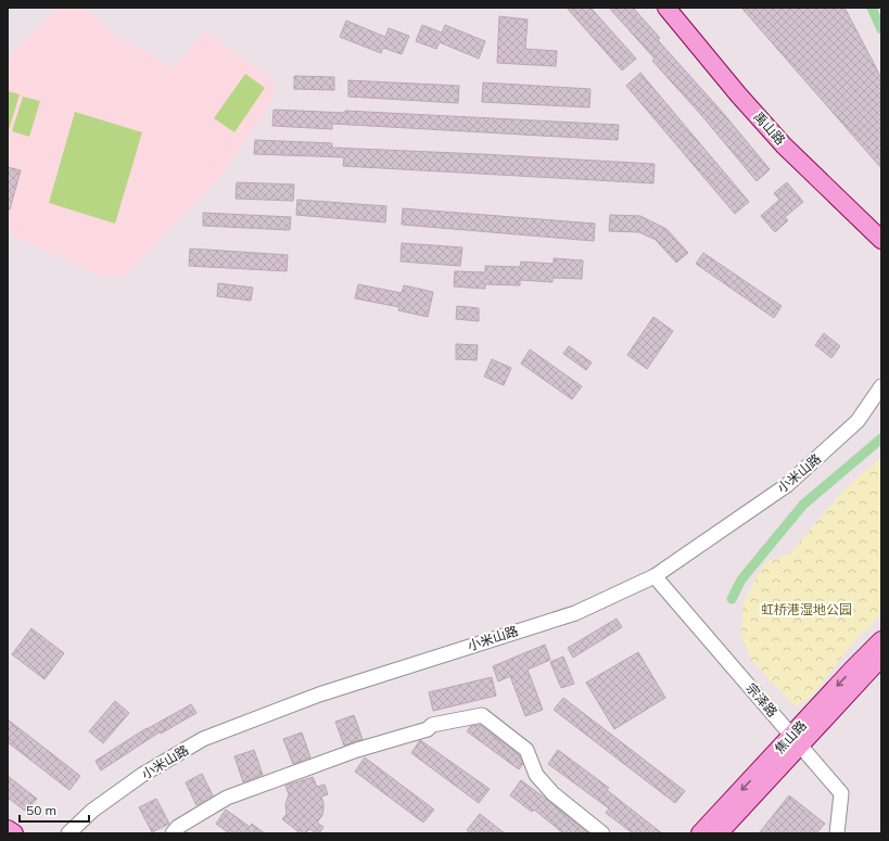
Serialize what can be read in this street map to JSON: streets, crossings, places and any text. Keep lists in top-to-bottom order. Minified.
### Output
{"streets":{"main road":["禹山路","焦山路"],"street":["小米山路","宗泽路"]},"crossings":[["小米山路","宗泽路"],["宗泽路","焦山路"]],"parks":["虹桥港湿地公园"],"scale_bar":"50 m"}
